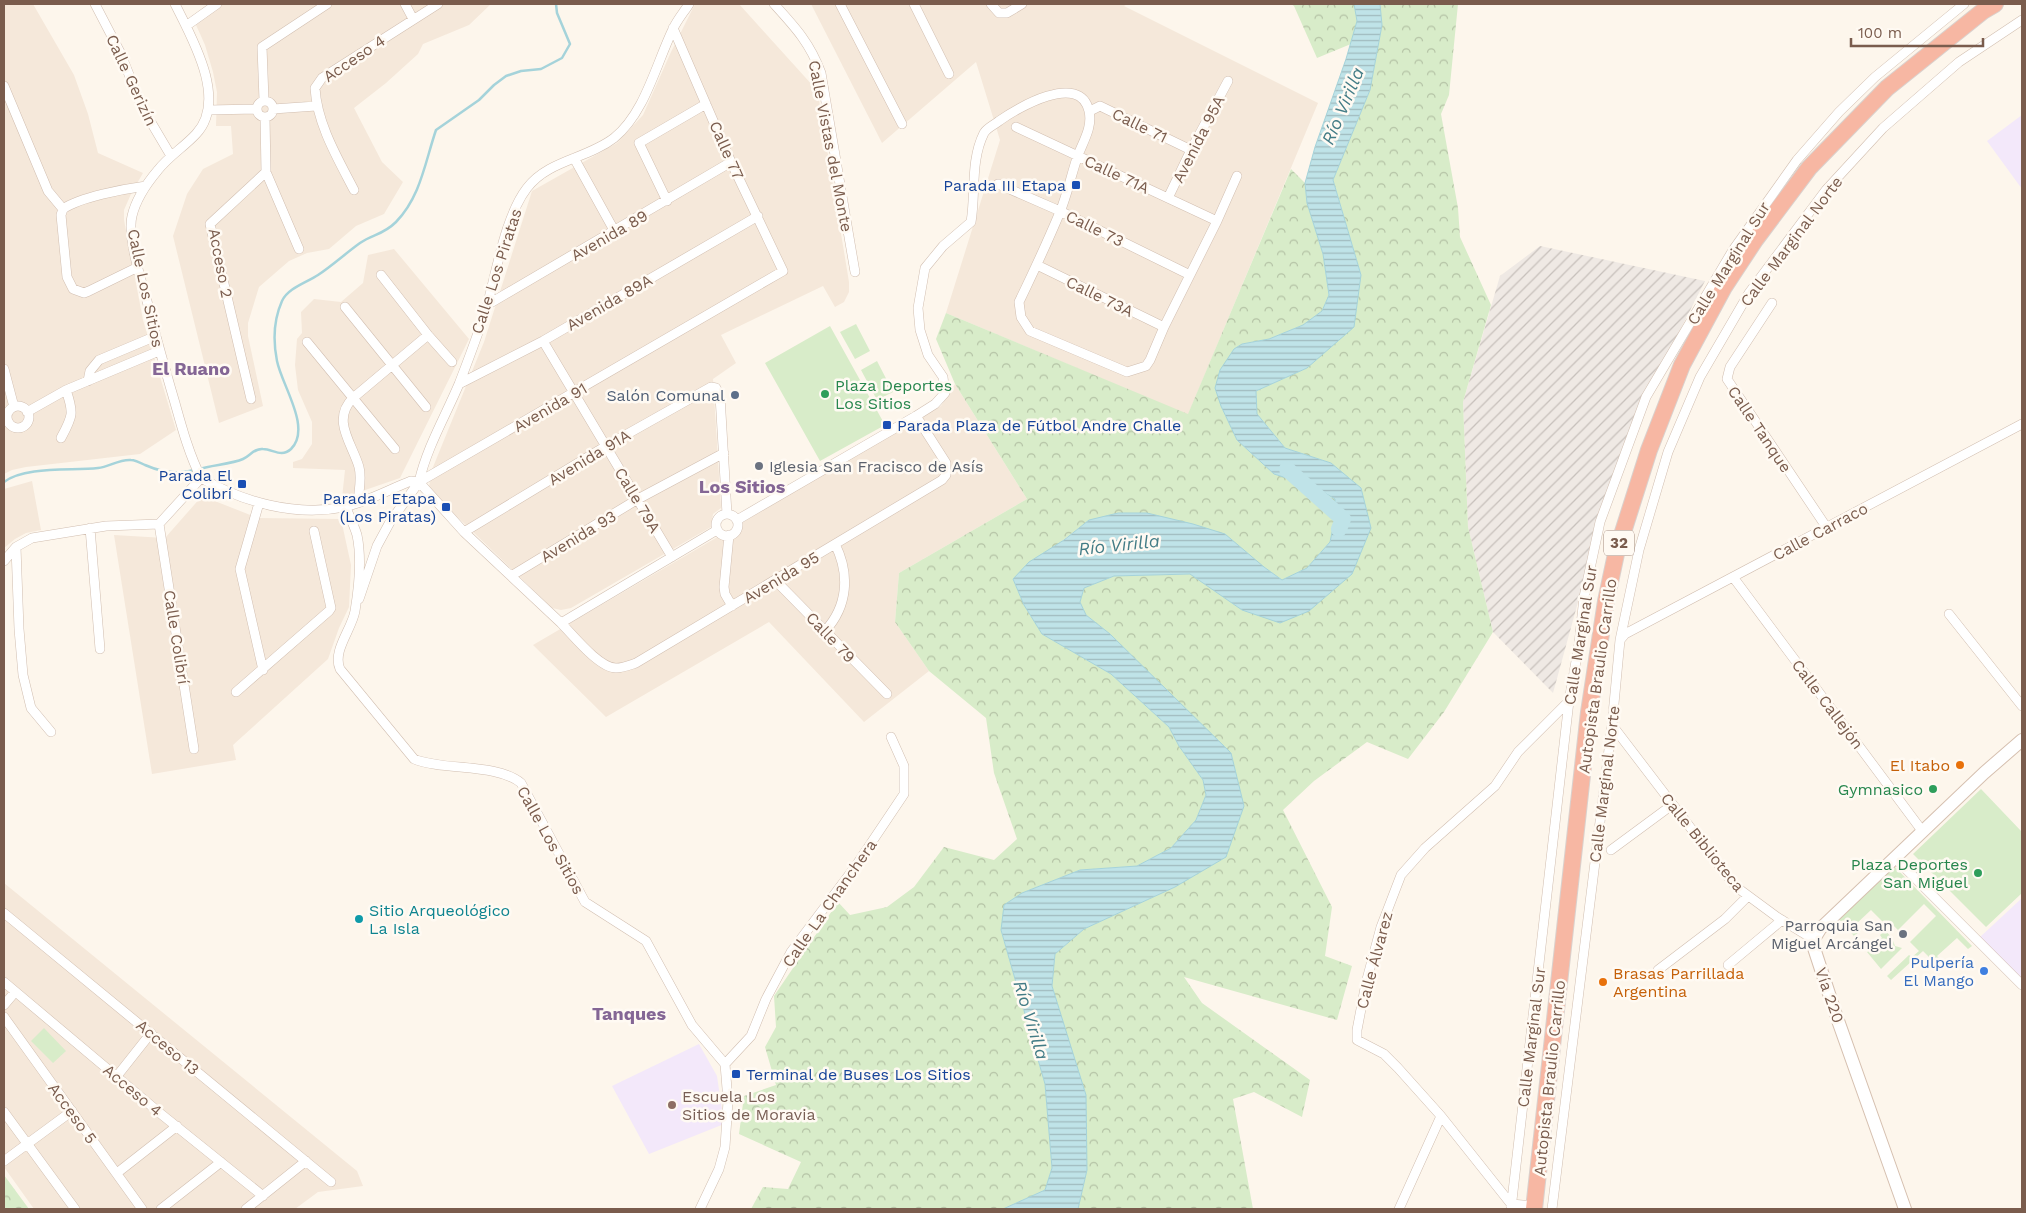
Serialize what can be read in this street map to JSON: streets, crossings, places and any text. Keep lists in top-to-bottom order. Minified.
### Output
{"streets":{"highway":["32","Autopista Braulio Carrillo"],"main road":["Vía 220"],"street":["Acceso 4","Calle Gerizín","Calle 71","Avenida 95A","Calle Vistas del Monte","Calle 77","Calle 71A","Calle 73","Avenida 89","Calle Marginal Norte","Acceso 2","Calle Marginal Sur","Calle Los Piratas","Calle Los Sitios","Calle 73A","Avenida 89A","Avenida 91","Calle Tanque","Avenida 91A","Calle 79A","Calle Carraco","Avenida 93","Avenida 95","Calle Colibrí","Calle 79","Calle Callejón","Calle Biblioteca","Calle La Chanchera","Calle Álvarez","Acceso 13","Acceso 5"]},"crossings":[["Calle Gerizín","Calle Los Sitios"],["Calle 71","Avenida 95A"],["Avenida 95A","Calle 71A"],["Calle 77","Avenida 89"],["Calle 77","Calle Los Piratas"],["Calle 77","Avenida 89A"],["Calle 77","Avenida 91"],["Avenida 89","Calle Los Piratas"],["Calle Marginal Norte","Calle Carraco"],["Calle Marginal Norte","Calle Biblioteca"],["Calle Marginal Sur","Autopista Braulio Carrillo"],["Calle Marginal Sur","Calle Álvarez"],["Calle Los Piratas","Avenida 89A"],["Calle Los Piratas","Avenida 91"],["Calle Los Piratas","Avenida 95"],["Calle Los Sitios","Calle La Chanchera"],["Avenida 89A","Calle 79A"],["Avenida 91","Calle 79A"],["Avenida 91","Avenida 95"],["Calle Tanque","Calle Carraco"],["Avenida 91A","Calle 79A"],["Avenida 91A","Avenida 93"],["Avenida 91A","Avenida 95"],["Calle 79A","Avenida 93"],["Calle Carraco","Calle Callejón"],["Avenida 93","Avenida 95"],["Avenida 95","Calle 79"],["Calle Biblioteca","Vía 220"]],"districts":["El Ruano","Los Sitios","Tanques"],"water":["Río Virilla"],"places":{"transit":["Parada III Etapa","Parada Plaza de Fútbol Andre Challe","Parada El Colibrí","Parada I Etapa (Los Piratas)","Terminal de Buses Los Sitios"],"other":["Plaza Deportes Los Sitios","Salón Comunal","Iglesia San Fracisco de Asís","El Itabo","Gymnasico","Plaza Deportes San Miguel","Sitio Arqueológico La Isla","Parroquia San Miguel Arcángel","Pulpería El Mango","Brasas Parrillada Argentina","Escuela Los Sitios de Moravia"]},"scale_bar":"100 m"}
